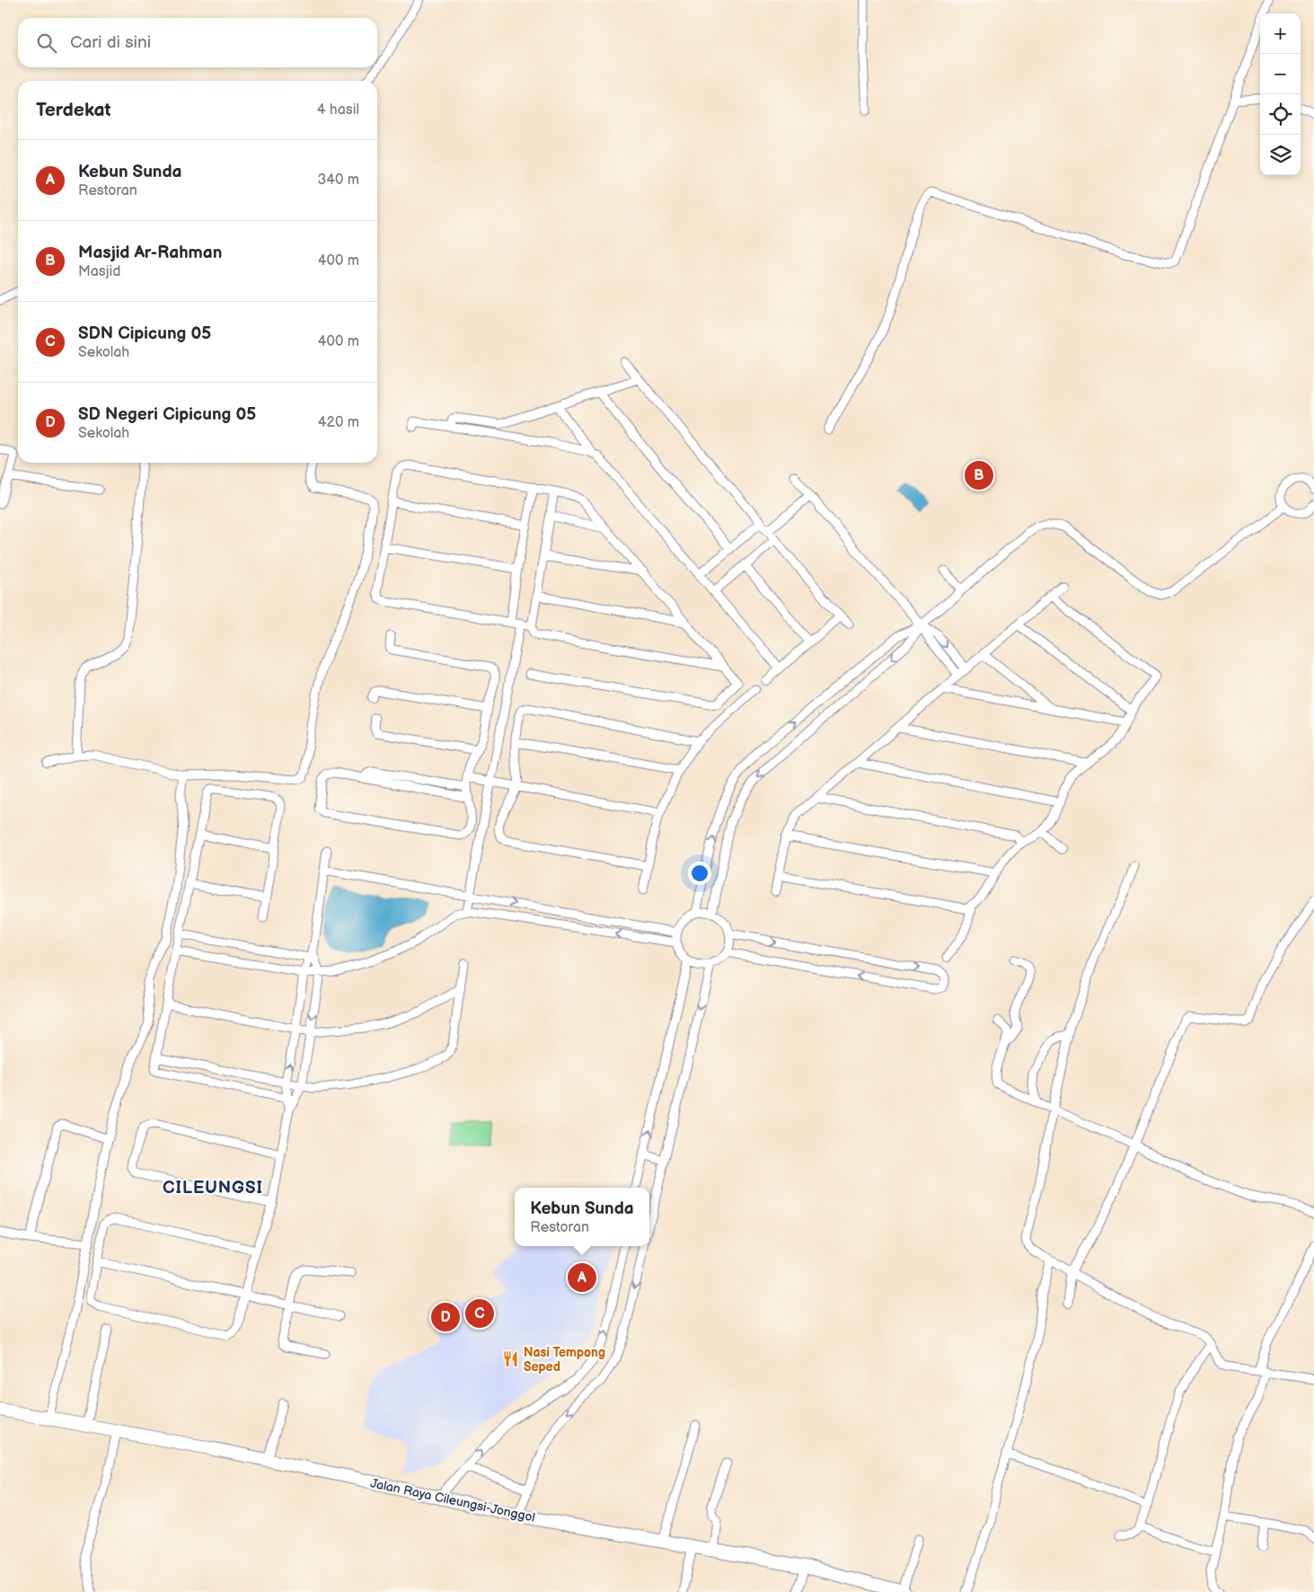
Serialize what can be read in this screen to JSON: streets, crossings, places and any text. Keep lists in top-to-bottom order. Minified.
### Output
{"streets":{"main road":["Jalan Raya Cileungsi-Jonggol"]},"districts":["CILEUNGSI"],"places":{"restaurant":["Nasi Tempong Seped"]},"page":{"map_buttons":["+","−"],"search":"Cari di sini","heading":["Terdekat","4 hasil"],"list":[{"mark":"A","name":"Kebun Sunda","note":"Restoran","value":"340 m"},{"mark":"B","name":"Masjid Ar-Rahman","note":"Masjid","value":"400 m"},{"mark":"C","name":"SDN Cipicung 05","note":"Sekolah","value":"400 m"},{"mark":"D","name":"SD Negeri Cipicung 05","note":"Sekolah","value":"420 m"}],"pins":["B","A","C","D"],"popup":["Kebun Sunda","Restoran"]}}
